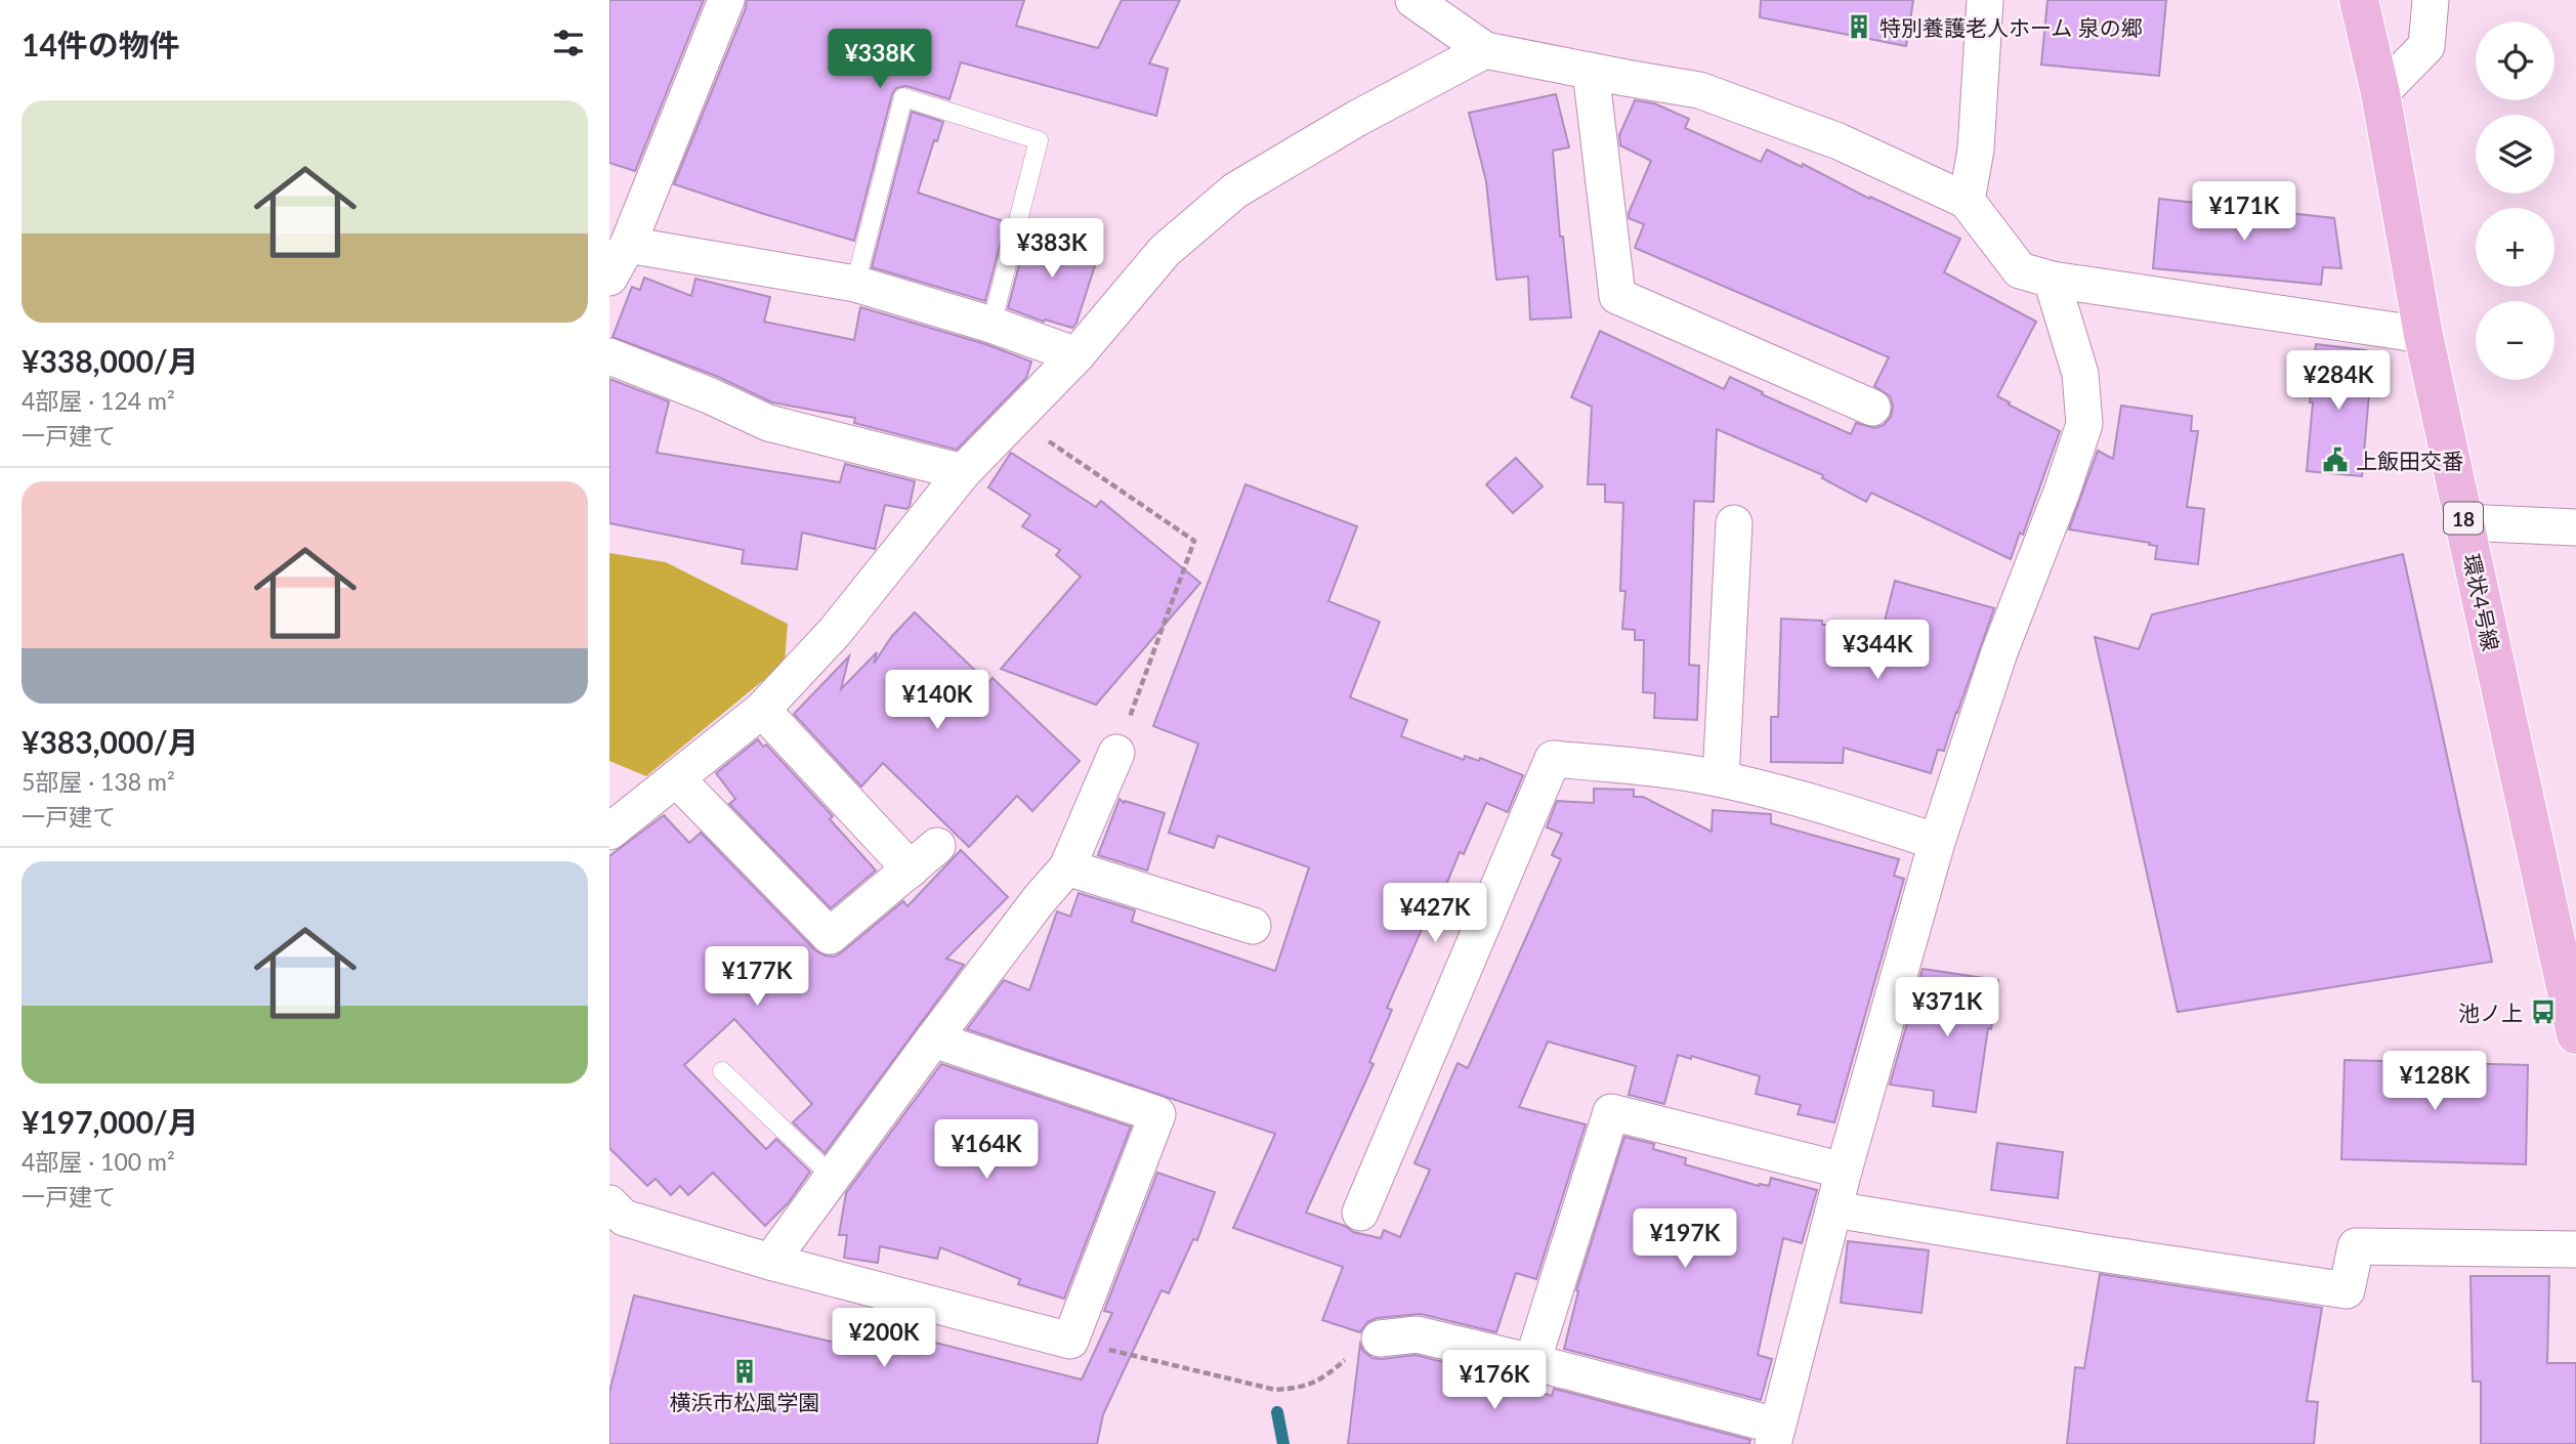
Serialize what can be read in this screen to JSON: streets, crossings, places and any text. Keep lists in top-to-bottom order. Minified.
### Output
{"streets":{"main road":["18","環状4号線"]},"places":{"building":["特別養護老人ホーム 泉の郷","横浜市松風学園"],"public building":["上飯田交番"],"bus stop":["池ノ上"]},"page":{"heading":"14件の物件","map_buttons":["+","−"],"price":["¥338K","¥171K","¥383K","¥284K","¥344K","¥140K","¥427K","¥177K","¥371K","¥128K","¥164K","¥197K","¥200K","¥176K"],"list":[{"name":"¥338,000/月","note":"4部屋 · 124 m² · 一戸建て"},{"name":"¥383,000/月","note":"5部屋 · 138 m² · 一戸建て"},{"name":"¥197,000/月","note":"4部屋 · 100 m² · 一戸建て"}]}}
